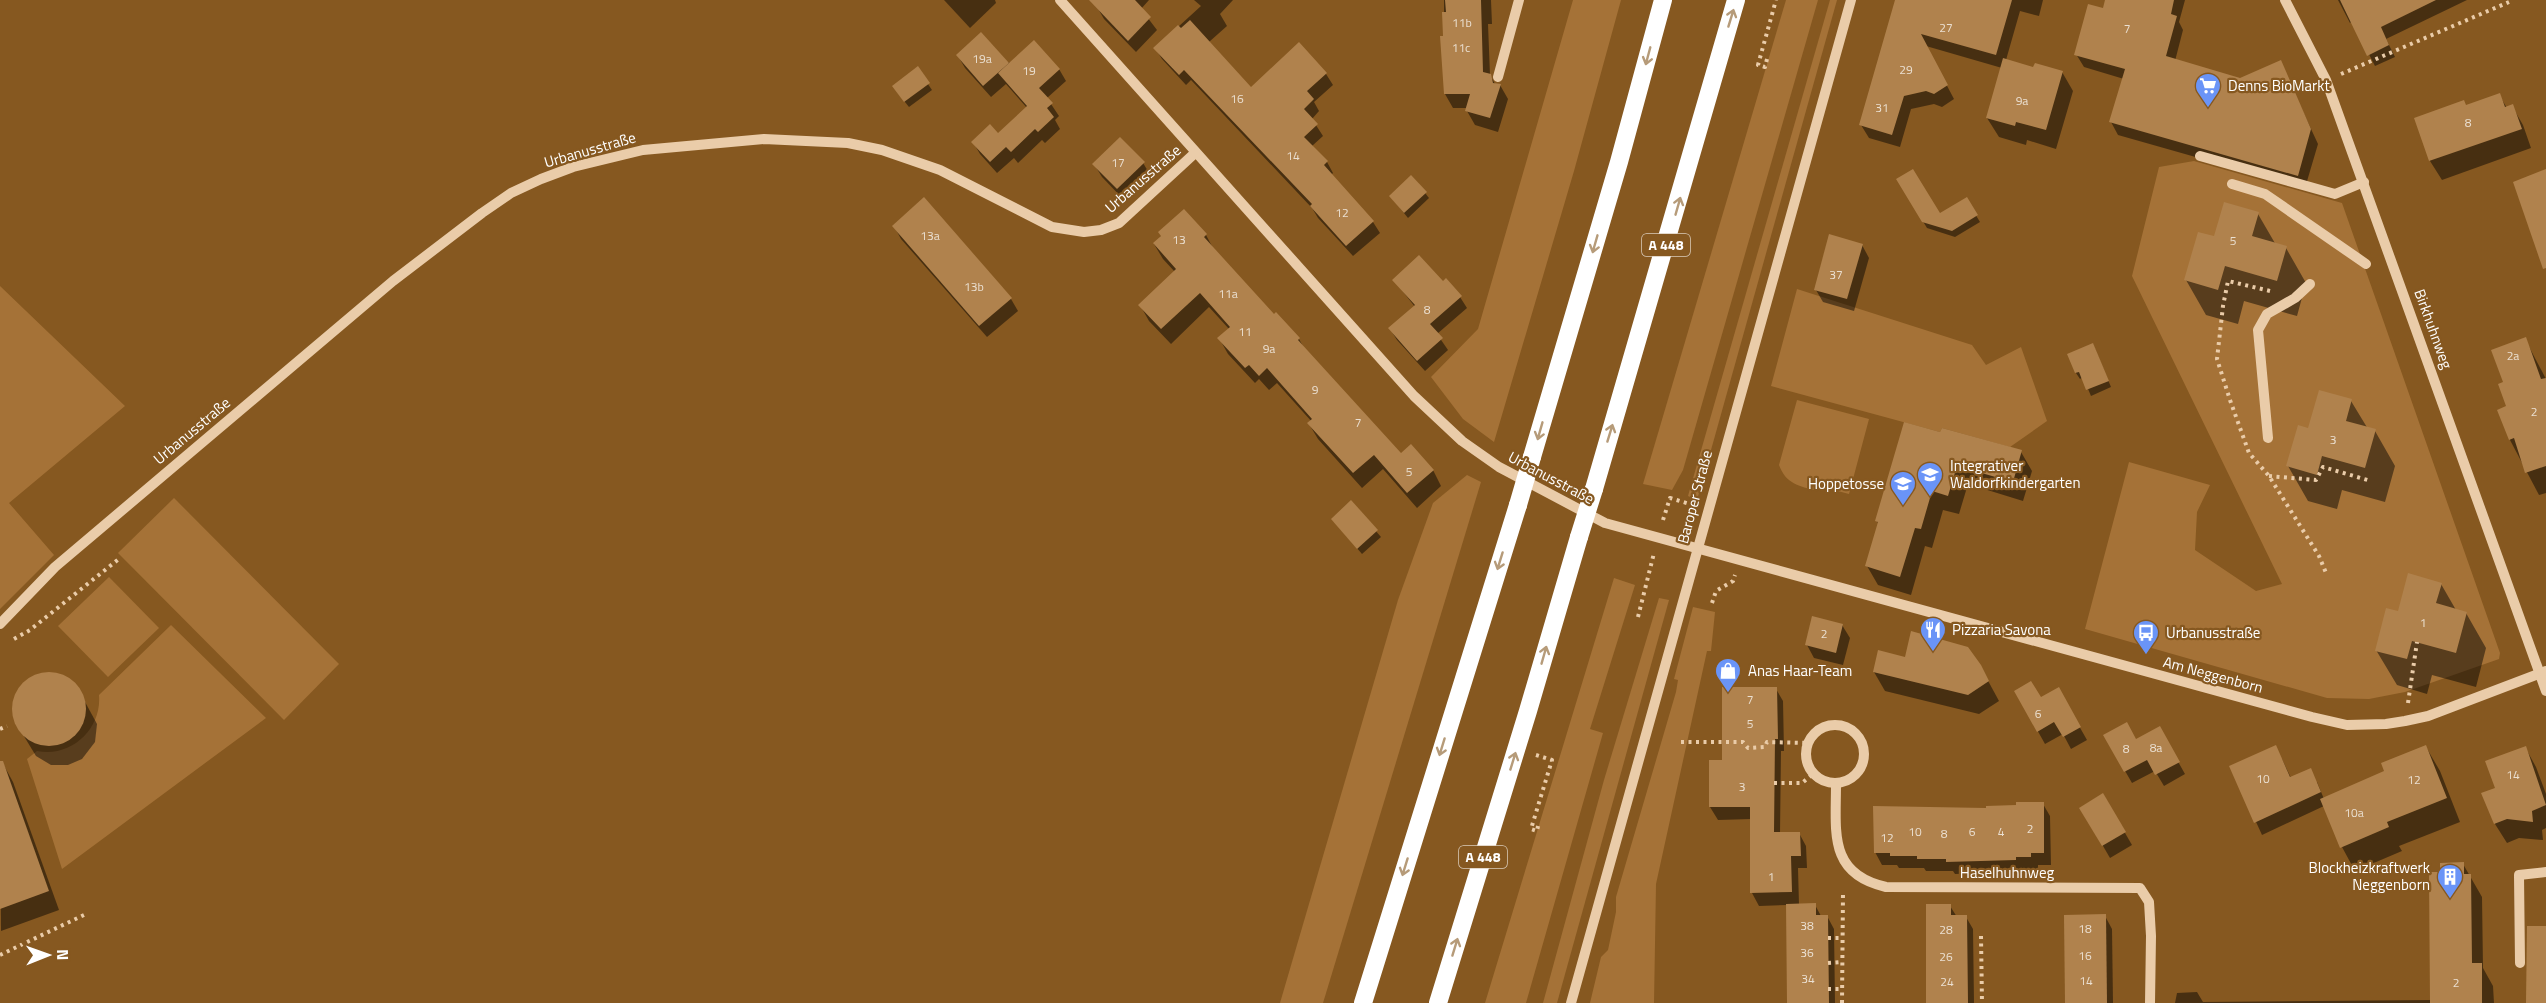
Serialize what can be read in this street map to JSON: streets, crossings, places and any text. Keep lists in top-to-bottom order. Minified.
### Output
{"streets":{"highway":["A 448"],"street":["Urbanusstraße","Birkhuhnweg","Baroper Straße","Am Neggenborn","Haselhuhnweg"]},"crossings":[["Urbanusstraße","Baroper Straße"],["Urbanusstraße","Am Neggenborn"],["Birkhuhnweg","Am Neggenborn"],["Baroper Straße","Am Neggenborn"]],"places":{"supermarket":["Denns BioMarkt"],"school or university":["Integrativer Waldorfkindergarten","Hoppetosse"],"restaurant":["Pizzaria Savona"],"bus stop":["Urbanusstraße"],"shop":["Anas Haar-Team"],"building":["Blockheizkraftwerk Neggenborn"]},"house_numbers":["11b","27","7","11c","19a","29","19","16","9a","31","8","14","17","12","13a","13","5","37","13b","11a","8","11","9a","2a","9","2","7","3","5","1","2","7","6","5","8a","8","14","10","12","3","10a","2","10","6","4","8","12","1","38","18","28","36","16","26","34","14","24","2"],"north":"right"}
